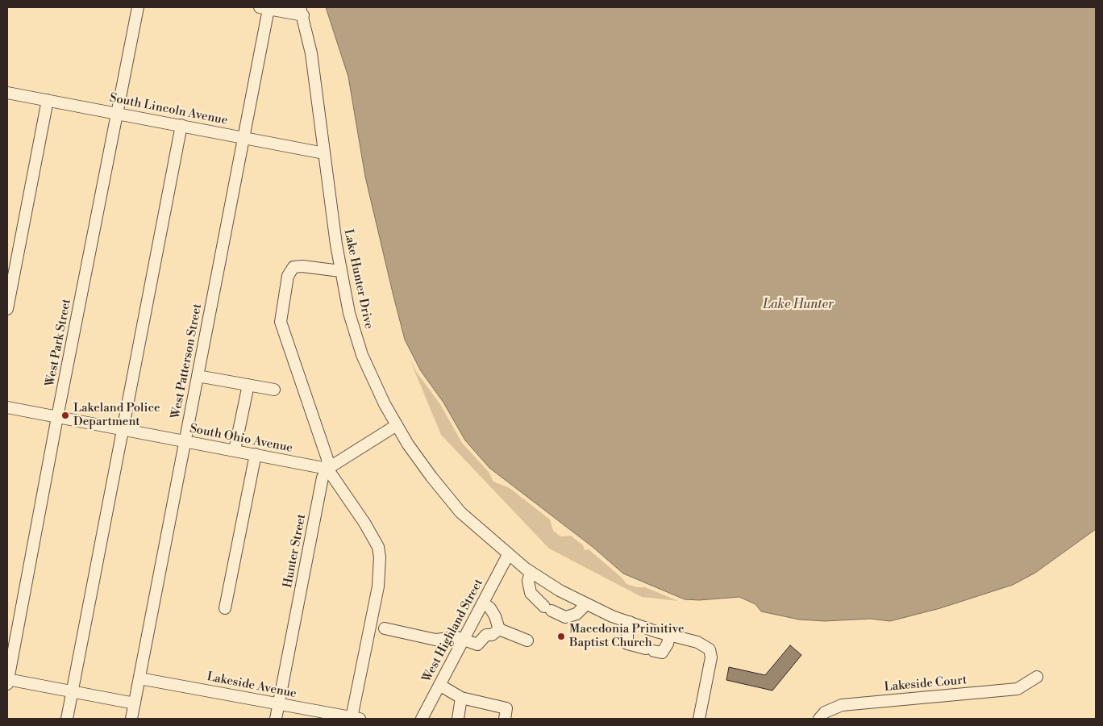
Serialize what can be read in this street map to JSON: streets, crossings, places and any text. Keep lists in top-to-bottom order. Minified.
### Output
{"streets":{"street":["South Lincoln Avenue","Lake Hunter Drive","West Park Street","West Patterson Street","South Ohio Avenue","Hunter Street","West Highland Street","Lakeside Court","Lakeside Avenue"]},"crossings":[["South Lincoln Avenue","Lake Hunter Drive"],["South Lincoln Avenue","West Park Street"],["South Lincoln Avenue","West Patterson Street"],["Lake Hunter Drive","West Highland Street"],["West Park Street","South Ohio Avenue"],["West Patterson Street","South Ohio Avenue"],["West Patterson Street","Lakeside Avenue"],["South Ohio Avenue","Hunter Street"],["Hunter Street","Lakeside Avenue"]],"water":["Lake Hunter"],"places":["Lakeland Police Department","Macedonia Primitive Baptist Church"]}
